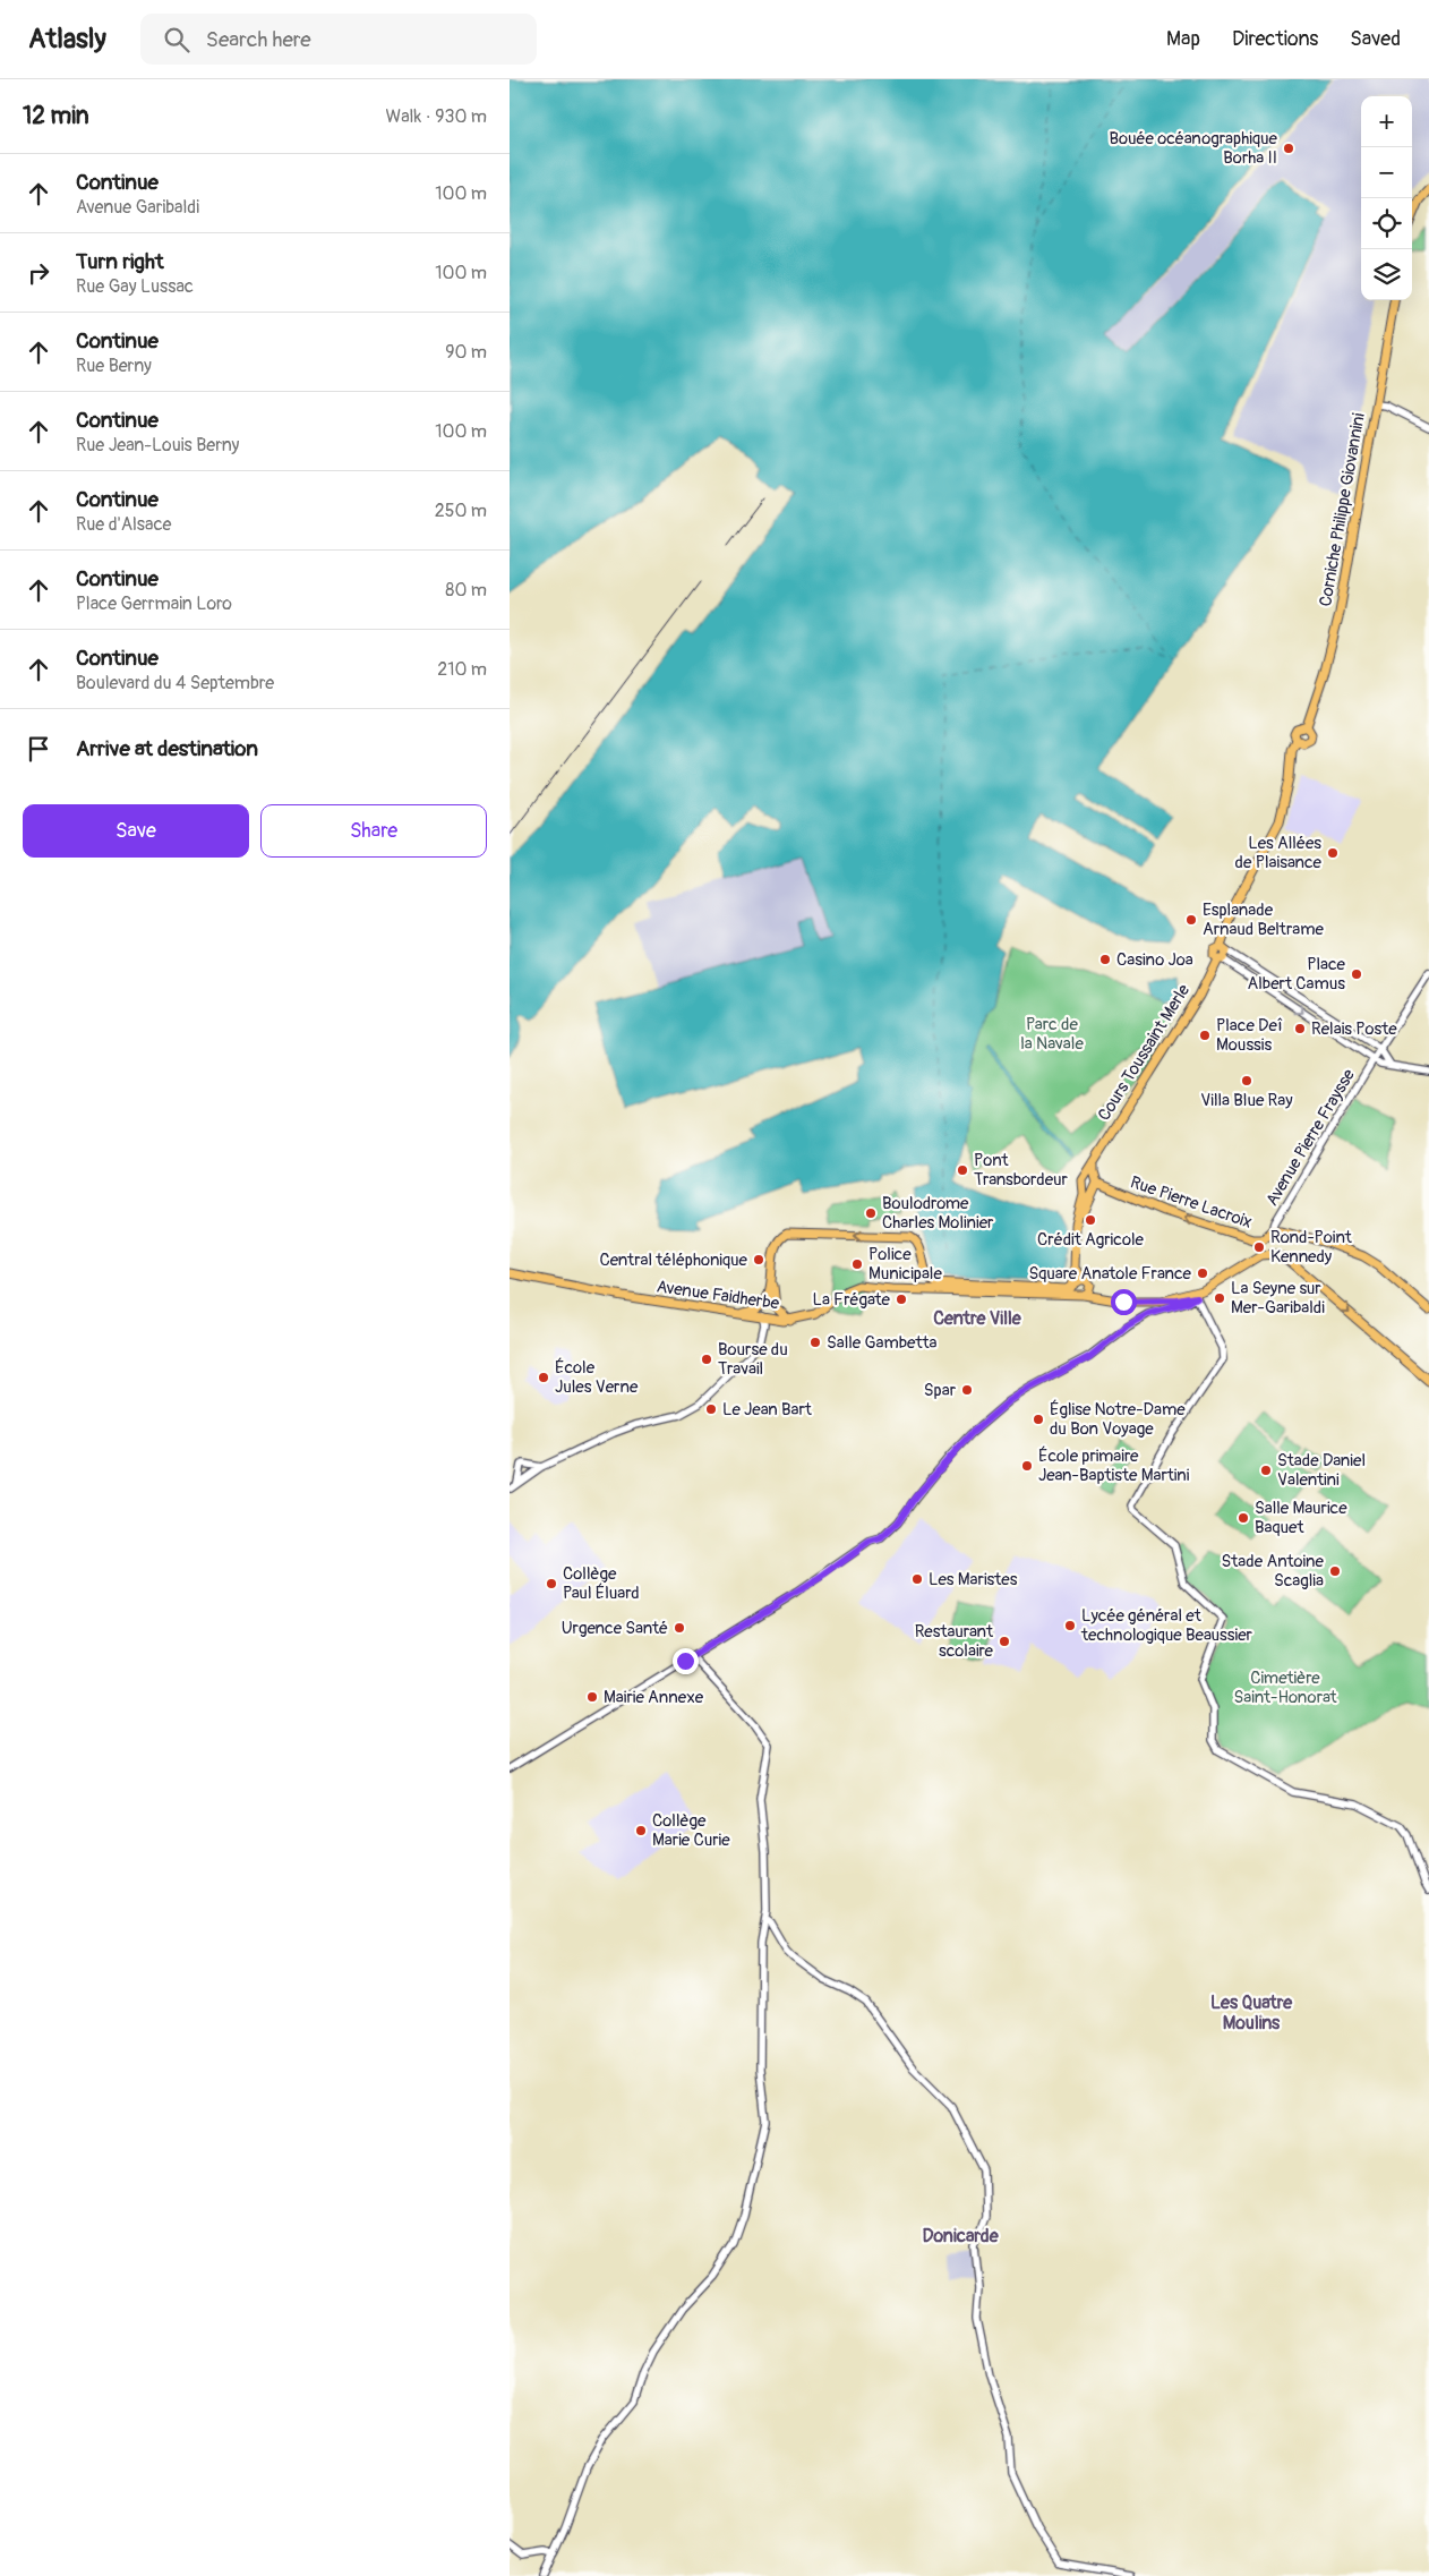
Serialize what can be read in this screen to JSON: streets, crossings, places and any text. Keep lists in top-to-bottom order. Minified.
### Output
{"streets":{"main road":["Corniche Philippe Giovannini","Cours Toussaint Merle","Rue Pierre Lacroix","Avenue Faidherbe"],"street":["Avenue Pierre Fraysse"]},"crossings":[["Avenue Pierre Fraysse","Rue Pierre Lacroix"]],"one_way":["Rue Pierre Lacroix"],"districts":["Centre Ville","Les Quatre Moulins","Donicarde"],"parks":["Parc de la Navale","Cimetière Saint-Honorat"],"places":["Bouée océanographique Borha II","Les Allées de Plaisance","Esplanade Arnaud Beltrame","Casino Joa","Place Albert Camus","Relais Poste","Place Deî Moussis","Villa Blue Ray","Pont Transbordeur","Boulodrome Charles Molinier","Crédit Agricole","Rond-Point Kennedy","Central téléphonique","Police Municipale","Square Anatole France","La Seyne sur Mer-Garibaldi","La Frégate","Salle Gambetta","Bourse du Travail","École Jules Verne","Spar","Le Jean Bart","Église Notre-Dame du Bon Voyage","École primaire Jean-Baptiste Martini","Stade Daniel Valentini","Salle Maurice Baquet","Stade Antoine Scaglia","Les Maristes","Collège Paul Éluard","Lycée général et technologique Beaussier","Urgence Santé","Restaurant scolaire","Mairie Annexe","Collège Marie Curie"],"page":{"header":"Atlasly","search":"Search here","nav":["Map","Directions","Saved"],"heading":["12 min","Walk · 930 m"],"map_buttons":["+","−"],"list":[["Continue","Avenue Garibaldi","100 m"],["Turn right","Rue Gay Lussac","100 m"],["Continue","Rue Berny","90 m"],["Continue","Rue Jean-Louis Berny","100 m"],["Continue","Rue d'Alsace","250 m"],["Continue","Place Gerrmain Loro","80 m"],["Continue","Boulevard du 4 Septembre","210 m"],"Arrive at destination"],"buttons":["Save","Share"]}}
